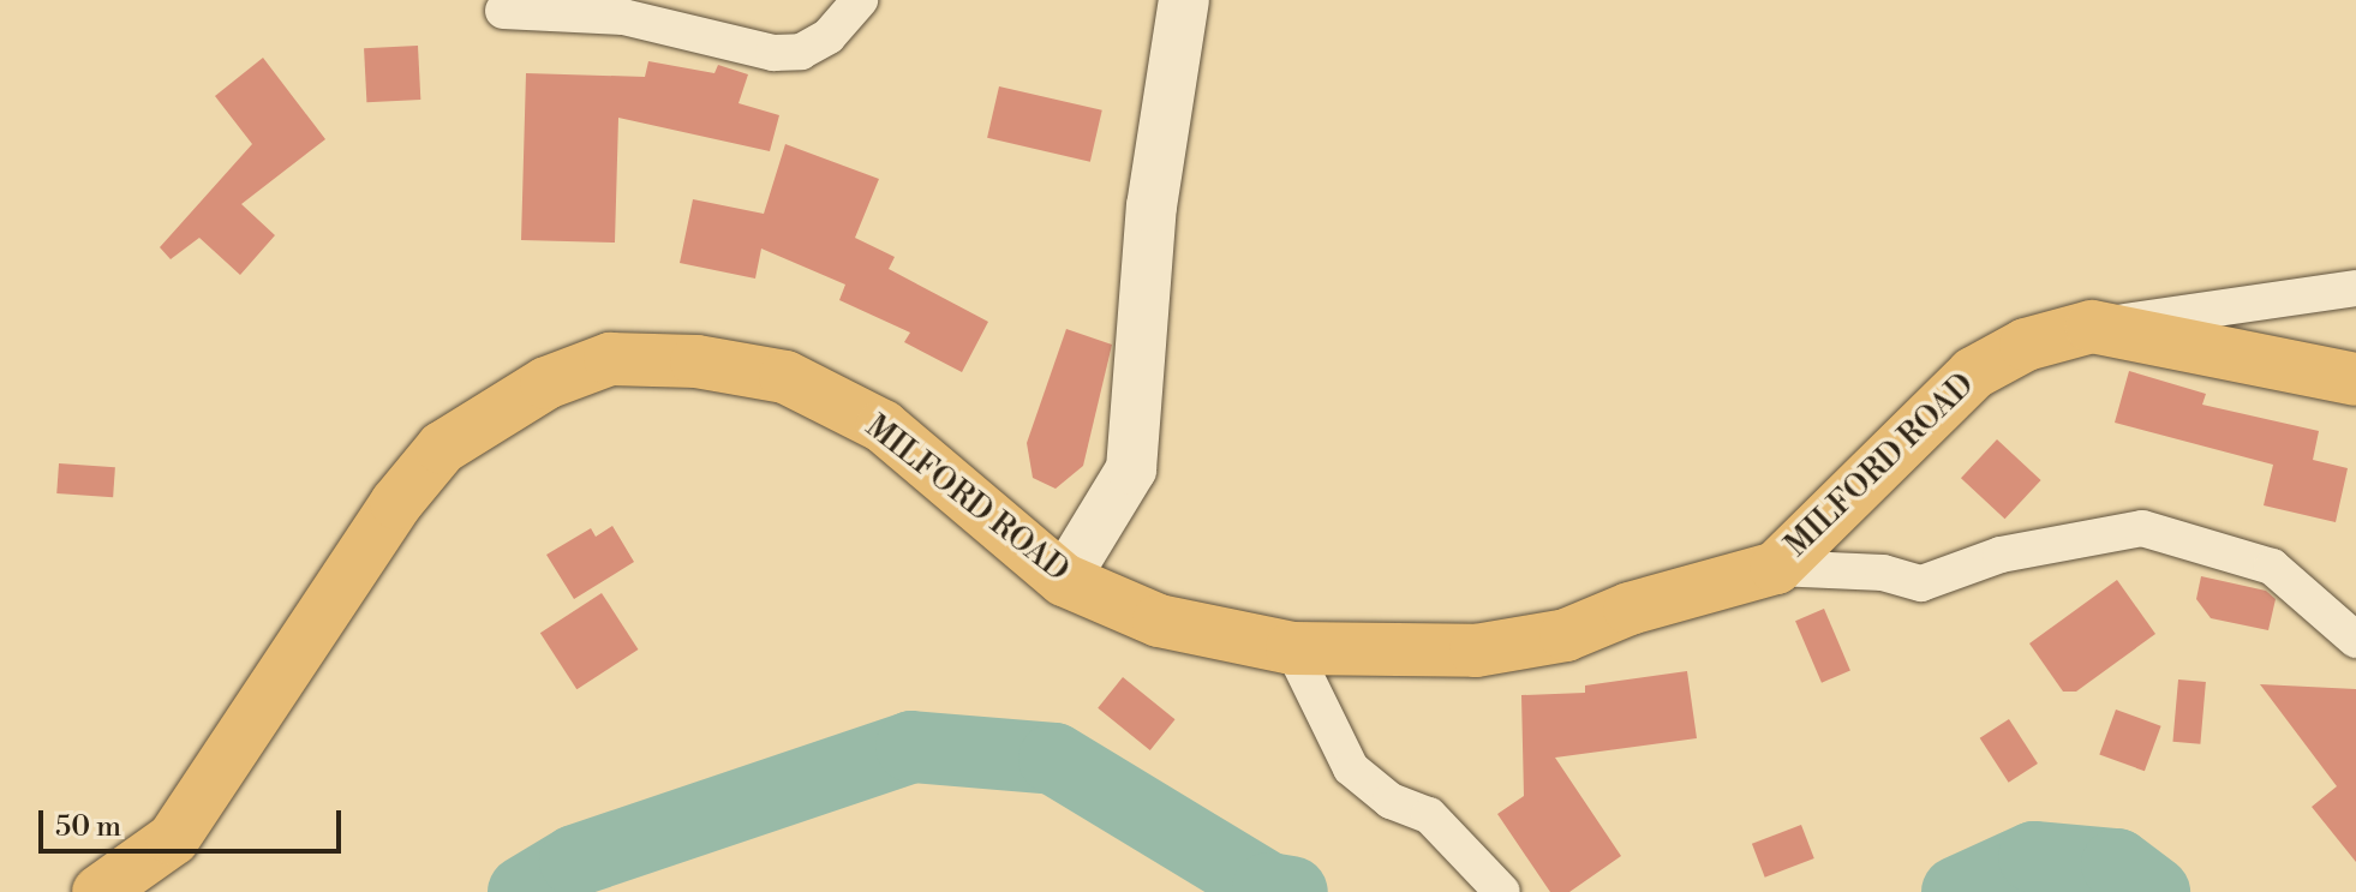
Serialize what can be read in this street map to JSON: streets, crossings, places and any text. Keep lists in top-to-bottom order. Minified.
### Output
{"streets":{"main road":["MILFORD ROAD"]},"scale_bar":"50 m"}
